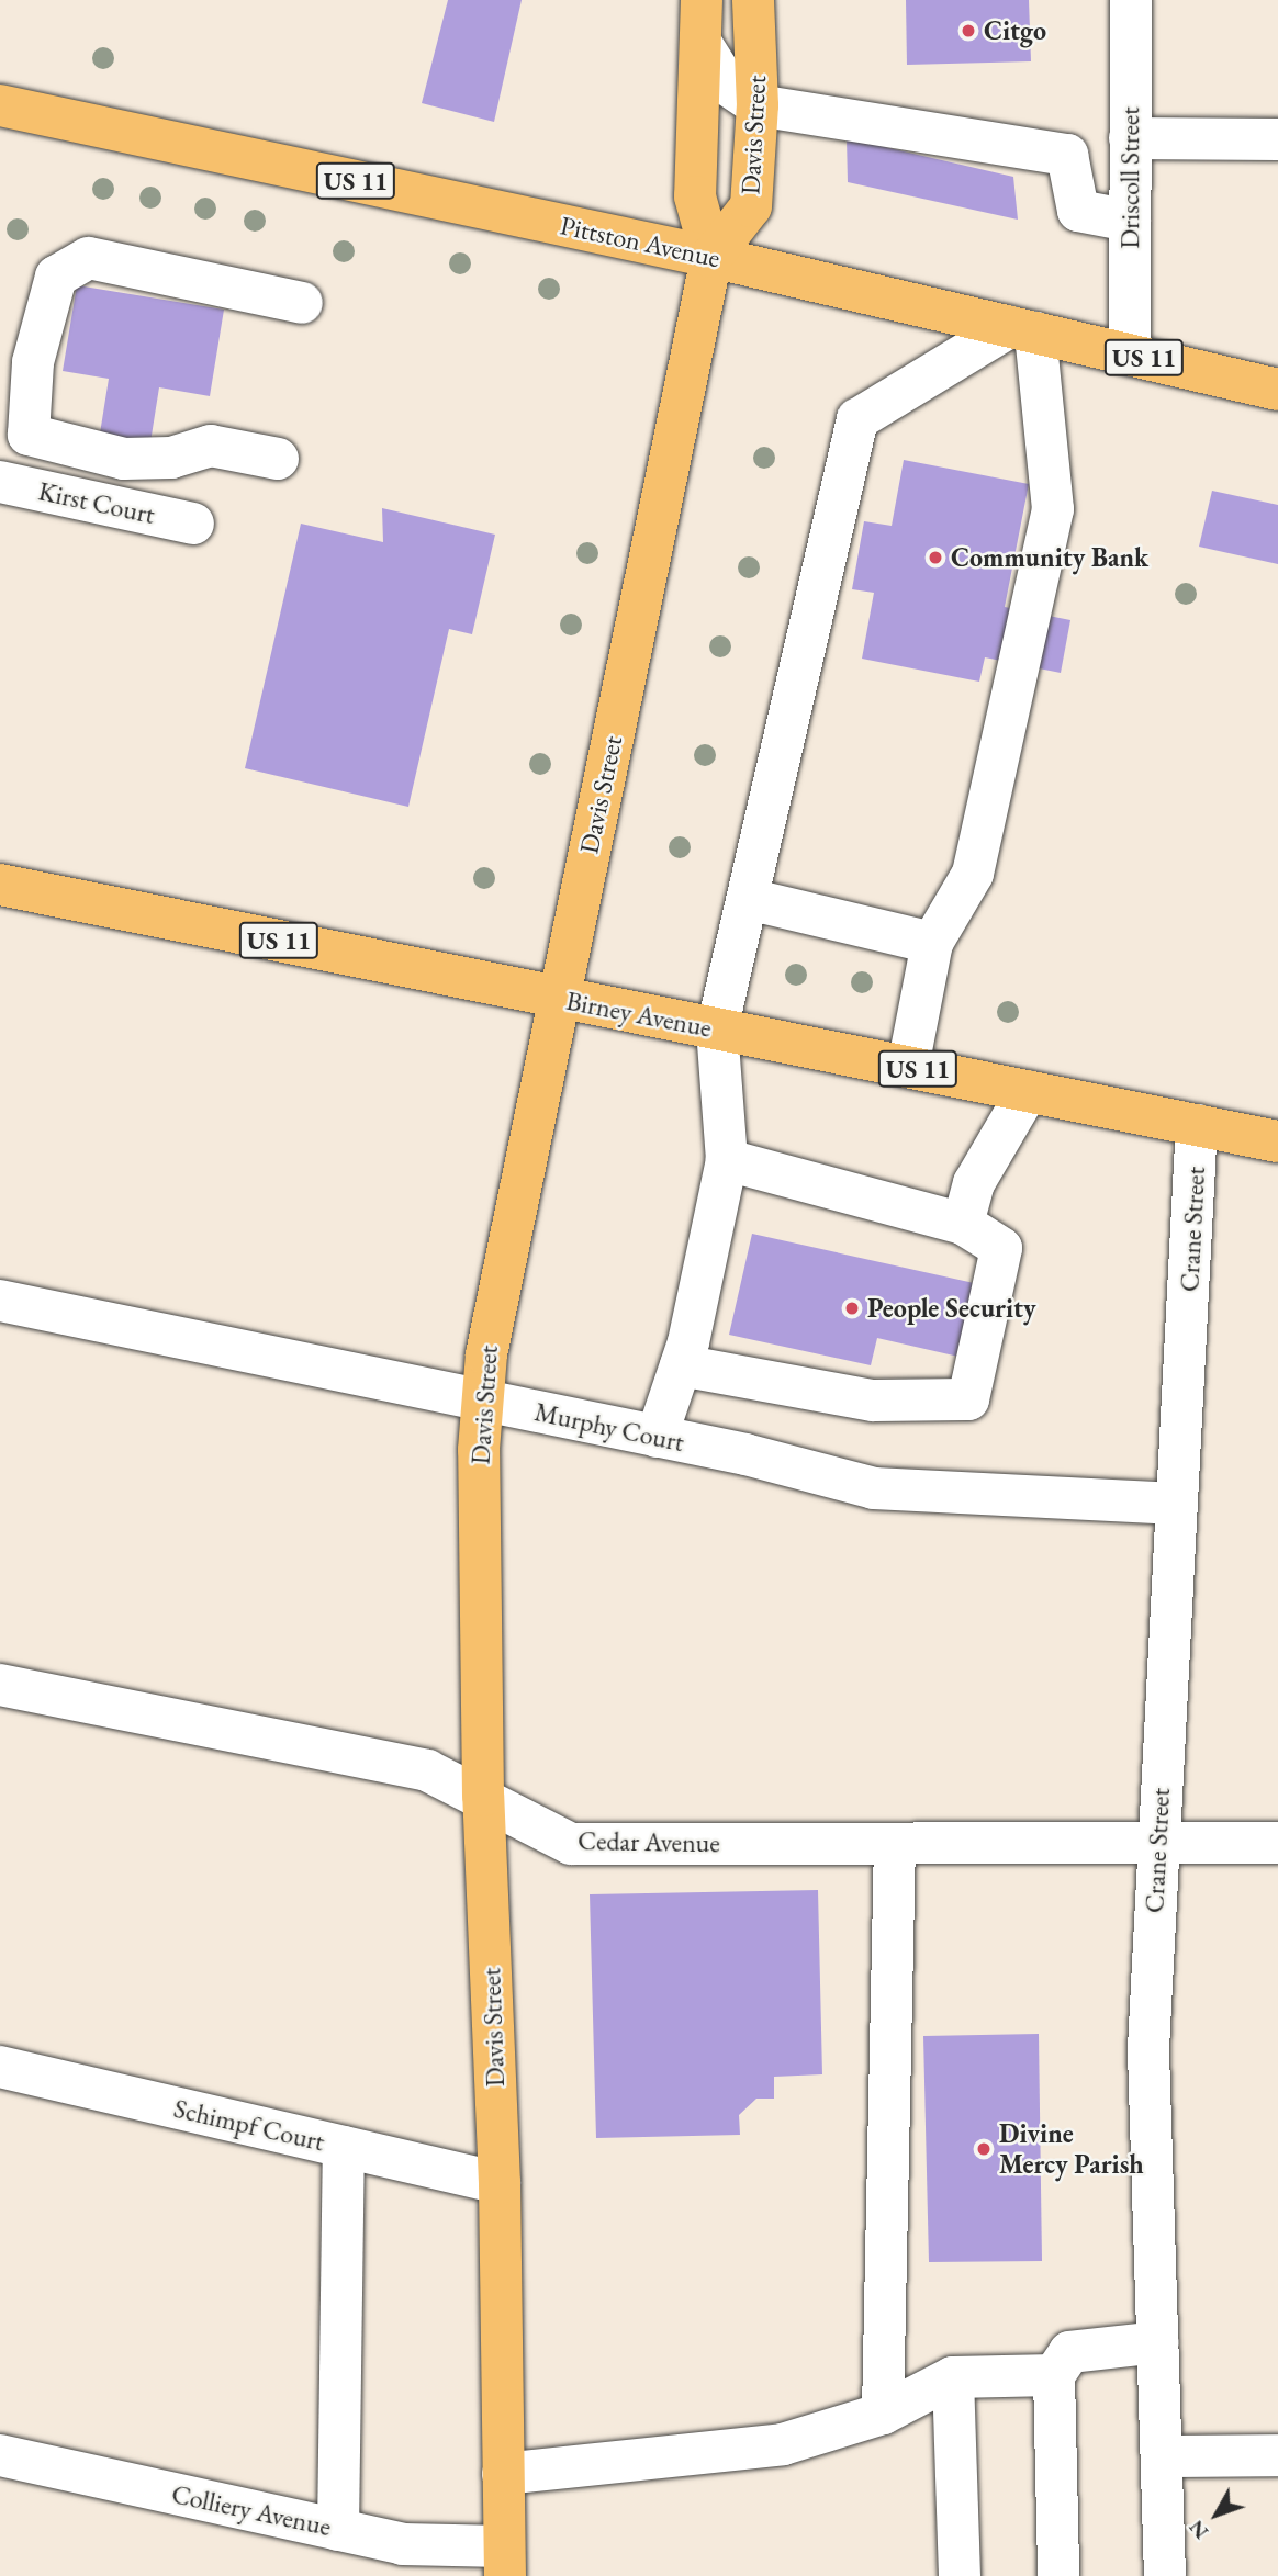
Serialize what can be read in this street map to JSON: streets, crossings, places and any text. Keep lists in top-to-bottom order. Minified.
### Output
{"streets":{"main road":["Davis Street","US 11","Pittston Avenue","Birney Avenue"],"street":["Driscoll Street","Kirst Court","Crane Street","Murphy Court","Cedar Avenue","Schimpf Court","Colliery Avenue"]},"crossings":[["Davis Street","Pittston Avenue"],["Davis Street","Birney Avenue"],["Davis Street","Murphy Court"],["Davis Street","Cedar Avenue"],["Davis Street","Schimpf Court"],["Davis Street","Colliery Avenue"],["Driscoll Street","Pittston Avenue"],["Birney Avenue","Crane Street"],["Crane Street","Murphy Court"],["Crane Street","Cedar Avenue"]],"places":["Citgo","Community Bank","People Security","Divine Mercy Parish"],"north":"bottom left"}
